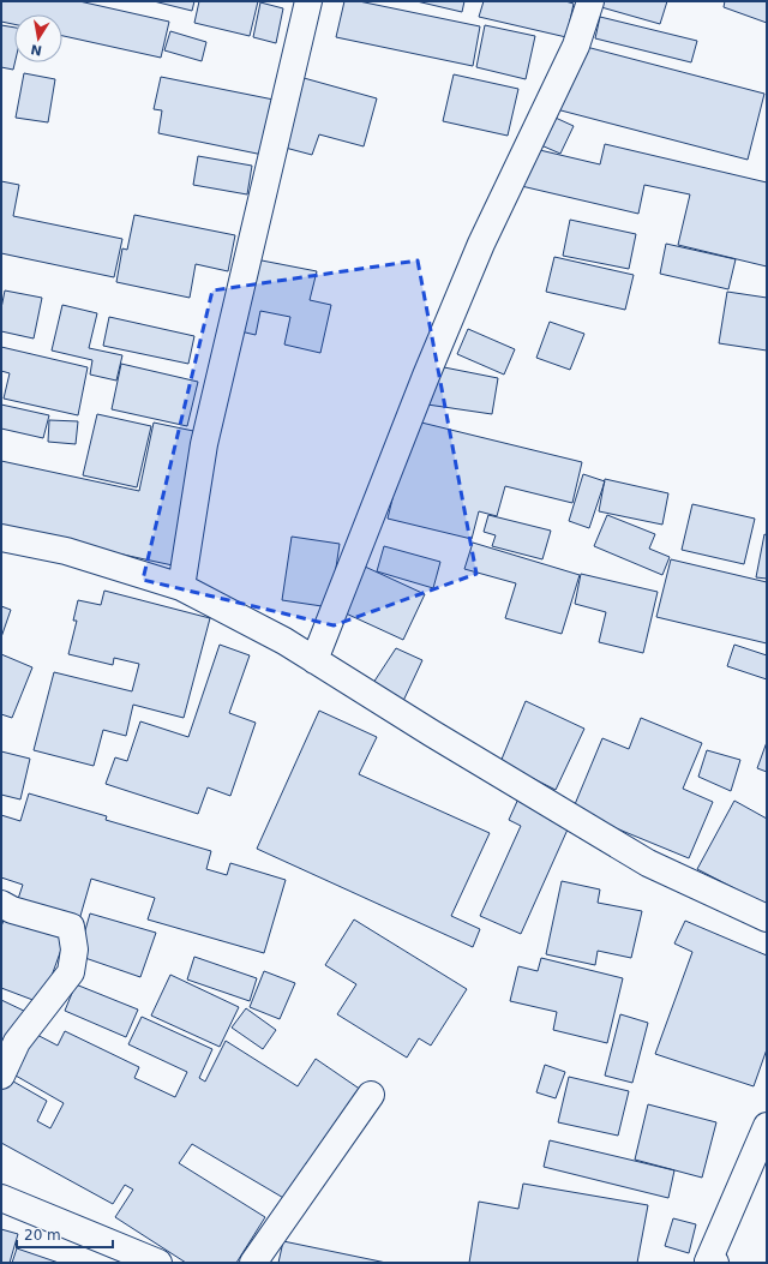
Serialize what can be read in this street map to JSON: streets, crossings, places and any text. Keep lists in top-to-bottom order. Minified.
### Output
{"scale_bar":"20 m","north":"bottom"}
